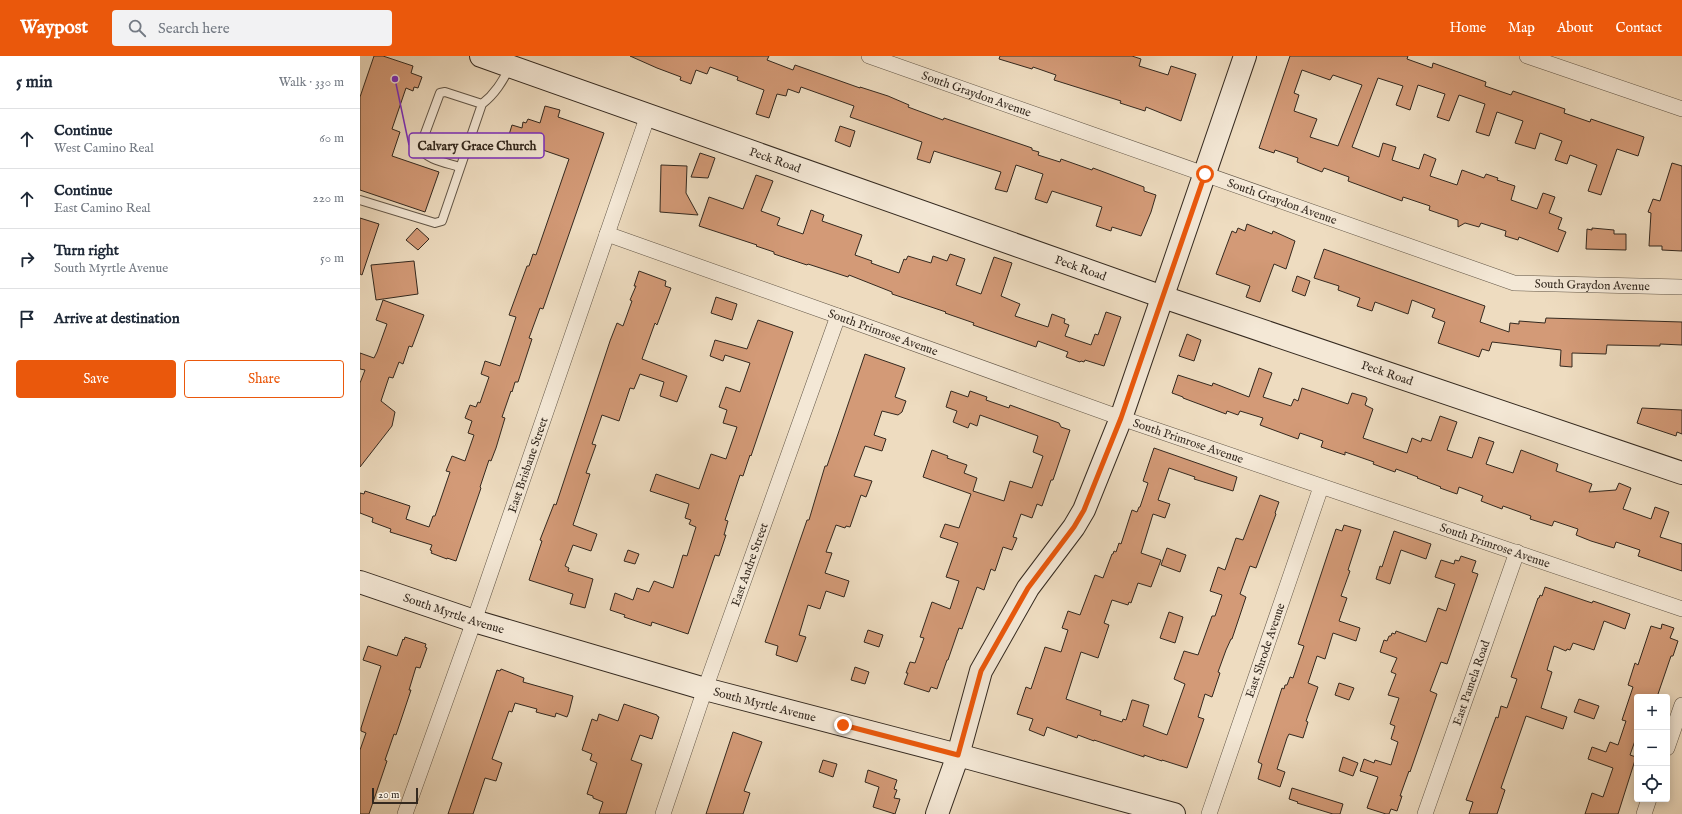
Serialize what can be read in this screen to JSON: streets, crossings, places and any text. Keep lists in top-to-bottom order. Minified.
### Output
{"streets":{"street":["South Graydon Avenue","Peck Road","South Primrose Avenue","East Brisbane Street","East Andre Street","South Myrtle Avenue","East Shrode Avenue","East Pamela Road"]},"crossings":[["Peck Road","East Brisbane Street"],["South Primrose Avenue","East Brisbane Street"],["South Primrose Avenue","East Andre Street"],["South Primrose Avenue","East Shrode Avenue"],["South Primrose Avenue","East Pamela Road"],["East Brisbane Street","South Myrtle Avenue"],["East Andre Street","South Myrtle Avenue"]],"places":["Calvary Grace Church"],"scale_bar":"20 m","page":{"header":"Waypost","search":"Search here","nav":["Home","Map","About","Contact"],"heading":["5 min","Walk · 330 m"],"list":[["Continue","West Camino Real","60 m"],["Continue","East Camino Real","220 m"],["Turn right","South Myrtle Avenue","50 m"],"Arrive at destination"],"buttons":["Save","Share"],"map_buttons":["+","−"],"scale":"20 m"}}
